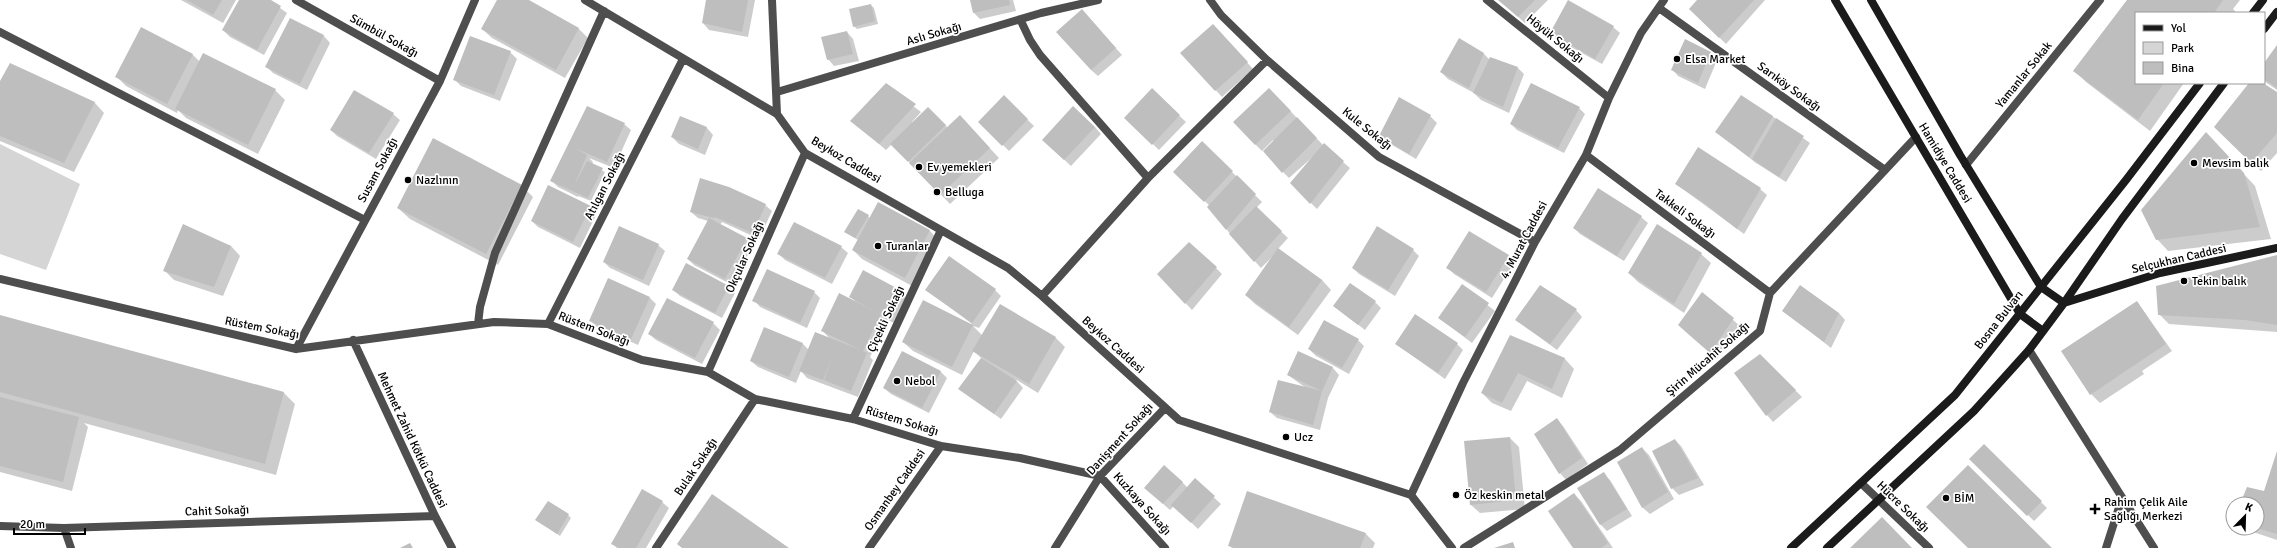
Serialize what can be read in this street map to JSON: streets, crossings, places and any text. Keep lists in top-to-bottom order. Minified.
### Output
{"streets":{"main road":["Hamidiye Caddesi","Selçukhan Caddesi","Bosna Bulvarı"],"street":["Aslı Sokağı","Sümbül Sokağı","Höyük Sokağı","Yamanlar Sokak","Sarıköy Sokağı","Kule Sokağı","Beykoz Caddesi","Susam Sokağı","Atılgan Sokağı","Takkeli Sokağı","4. Murat Caddesi","Okçular Sokağı","Çiçekli Sokağı","Rüstem Sokağı","Şirin Mücahit Sokağı","Danişment Sokağı","Mehmet Zahid Kötkü Caddesi","Bulak Sokağı","Osmanbey Caddesi","Kuzkaya Sokağı","Hücre Sokağı","Cahit Sokağı"]},"crossings":[["Sümbül Sokağı","Susam Sokağı"],["Höyük Sokağı","4. Murat Caddesi"],["Yamanlar Sokak","Hamidiye Caddesi"],["Sarıköy Sokağı","4. Murat Caddesi"],["Sarıköy Sokağı","Şirin Mücahit Sokağı"],["Kule Sokağı","4. Murat Caddesi"],["Beykoz Caddesi","Atılgan Sokağı"],["Beykoz Caddesi","4. Murat Caddesi"],["Beykoz Caddesi","Okçular Sokağı"],["Beykoz Caddesi","Çiçekli Sokağı"],["Beykoz Caddesi","Danişment Sokağı"],["Hamidiye Caddesi","Bosna Bulvarı"],["Hamidiye Caddesi","Şirin Mücahit Sokağı"],["Susam Sokağı","Rüstem Sokağı"],["Atılgan Sokağı","Rüstem Sokağı"],["Takkeli Sokağı","4. Murat Caddesi"],["Takkeli Sokağı","Şirin Mücahit Sokağı"],["Okçular Sokağı","Rüstem Sokağı"],["Çiçekli Sokağı","Rüstem Sokağı"],["Bosna Bulvarı","Hücre Sokağı"],["Rüstem Sokağı","Danişment Sokağı"],["Rüstem Sokağı","Mehmet Zahid Kötkü Caddesi"],["Rüstem Sokağı","Bulak Sokağı"],["Rüstem Sokağı","Osmanbey Caddesi"],["Rüstem Sokağı","Kuzkaya Sokağı"],["Danişment Sokağı","Kuzkaya Sokağı"],["Mehmet Zahid Kötkü Caddesi","Cahit Sokağı"]],"places":{"other":["Elsa Market","Mevsim balık","Ev yemekleri","Nazlının","Belluga","Turanlar","Tekin balık","Nebol","Ucz","Öz keskin metal","BİM"],"health":["Rahim Çelik Aile Sağlığı Merkezi"]},"legend":["Yol","Park","Bina"],"scale_bar":"20 m","north":"top right"}
